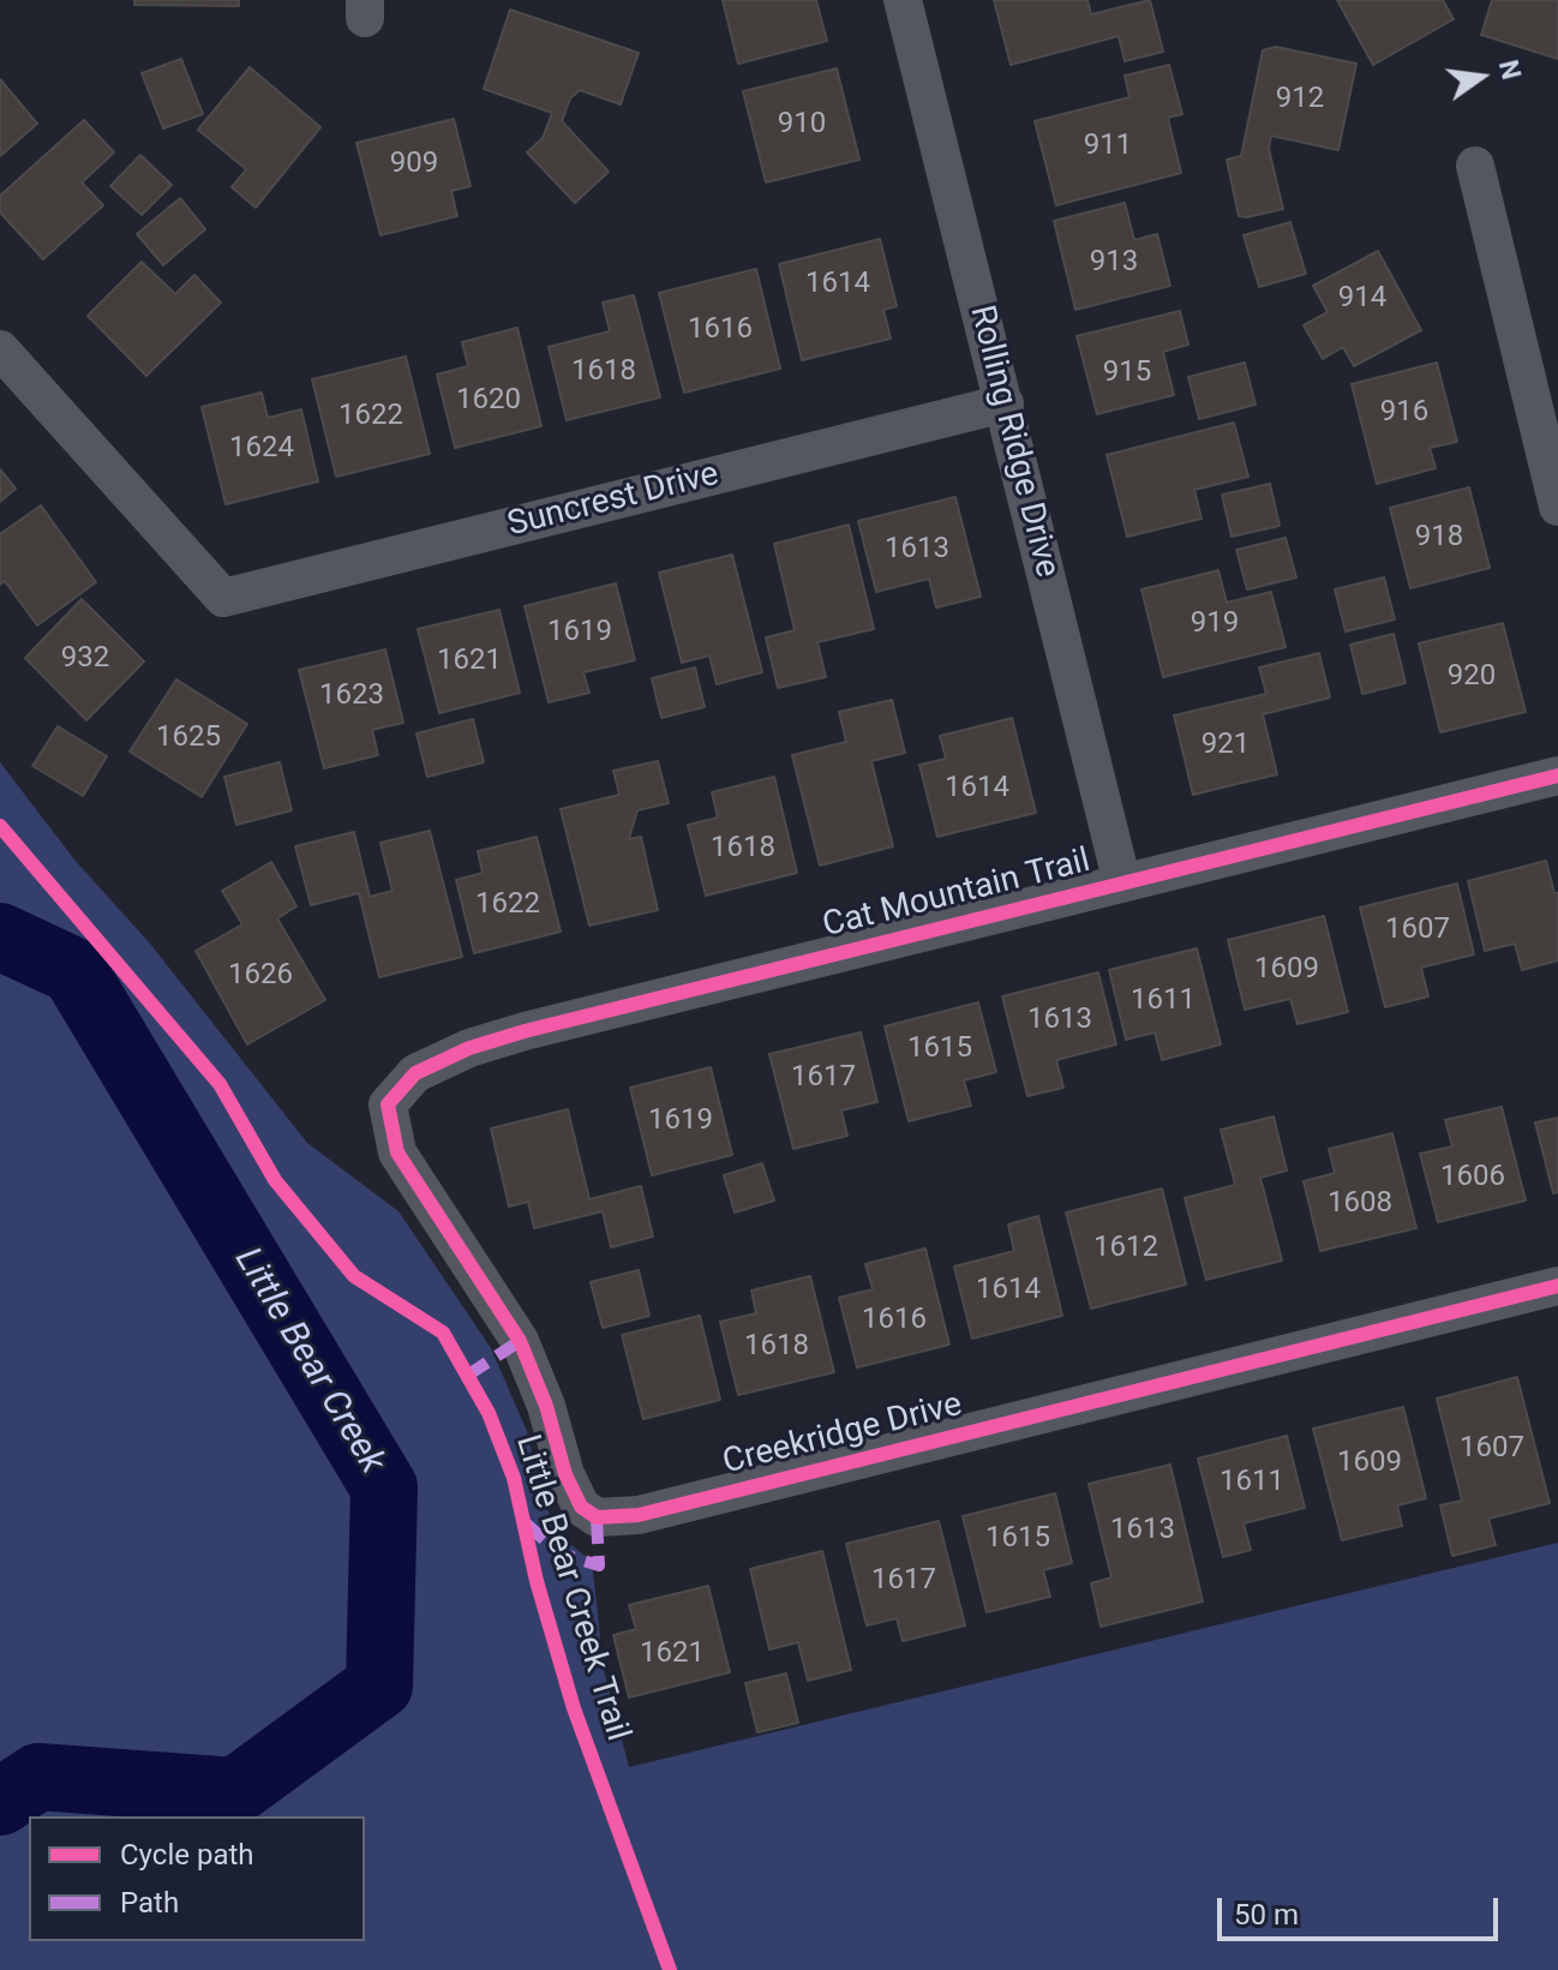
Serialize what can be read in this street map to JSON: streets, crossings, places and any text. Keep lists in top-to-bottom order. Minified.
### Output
{"streets":{"street":["Rolling Ridge Drive","Suncrest Drive","Cat Mountain Trail","Creekridge Drive"],"cycle path":["Little Bear Creek Trail"]},"crossings":[["Rolling Ridge Drive","Suncrest Drive"],["Rolling Ridge Drive","Cat Mountain Trail"],["Cat Mountain Trail","Creekridge Drive"]],"water":["Little Bear Creek"],"house_numbers":["912","910","911","909","913","1614","914","1616","1618","915","1620","916","1622","1624","918","1613","919","1619","932","1621","920","1623","1625","921","1614","1618","1622","1607","1609","1626","1611","1613","1615","1617","1619","1606","1608","1612","1614","1616","1618","1607","1609","1611","1613","1615","1617","1621"],"legend":["Cycle path","Path"],"scale_bar":"50 m","north":"right"}
